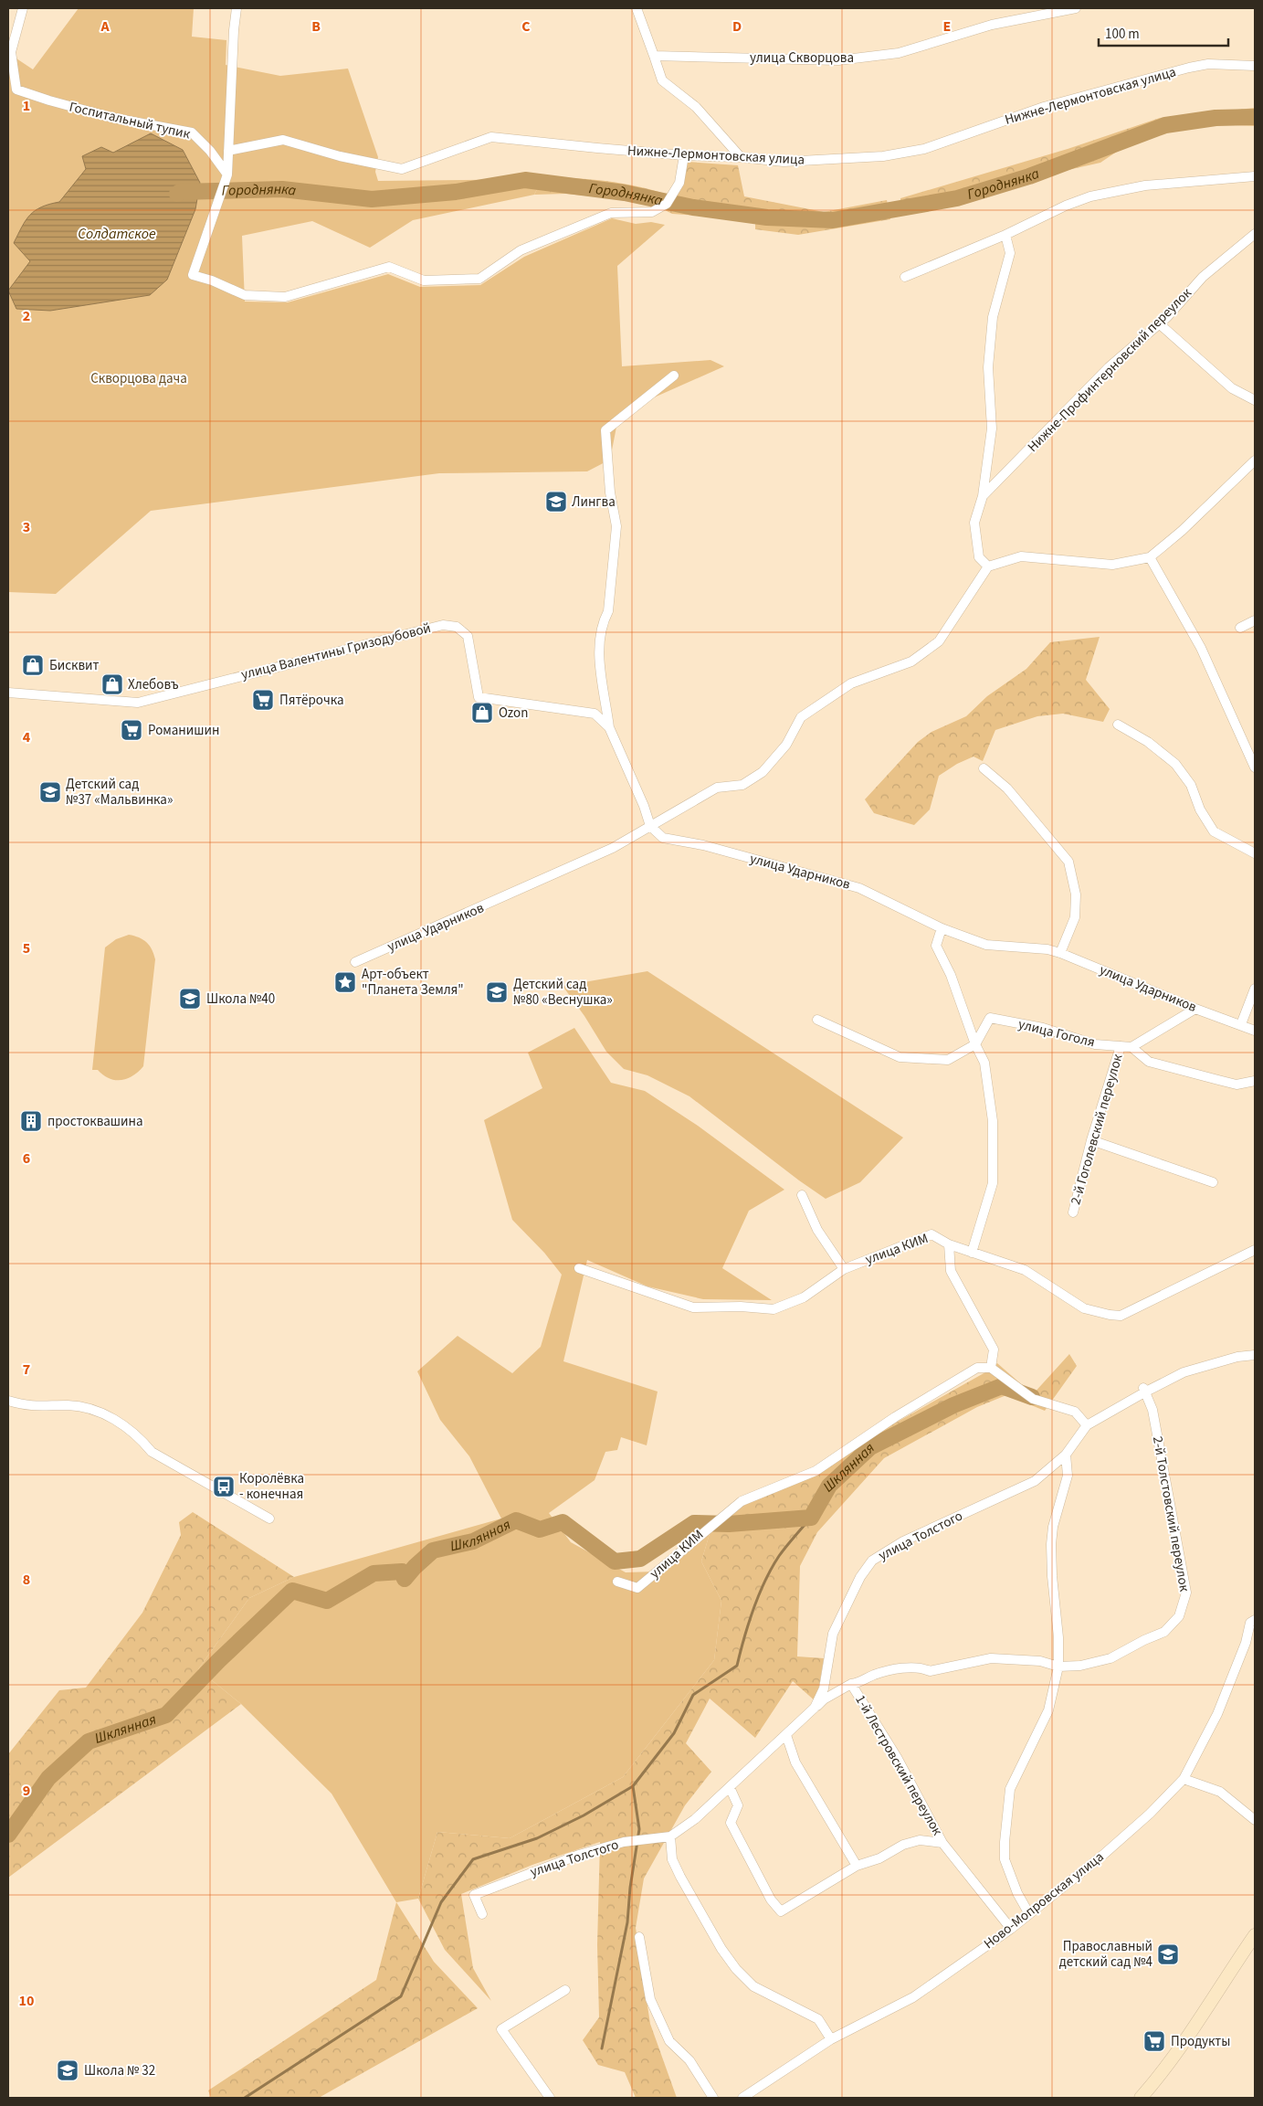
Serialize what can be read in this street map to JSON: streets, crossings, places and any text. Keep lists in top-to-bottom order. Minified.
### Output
{"streets":{"street":["улица Скворцова","Нижне-Лермонтовская улица","Госпитальный тупик","Нижне-Профинтерновский переулок","улица Валентины Гризодубовой","улица Ударников","улица Гоголя","2-й Гоголевский переулок","улица КИМ","2-й Толстовский переулок","улица Толстого","1-й Лестровский переулок","Ново-Мопровская улица"]},"crossings":[["улица Валентины Гризодубовой","улица Ударников"],["улица Гоголя","2-й Гоголевский переулок"],["2-й Толстовский переулок","улица Толстого"],["2-й Толстовский переулок","1-й Лестровский переулок"],["1-й Лестровский переулок","Ново-Мопровская улица"]],"water":["Городнянка","Солдатское","Шклянная"],"parks":["Скворцова дача"],"places":{"school or university":["Лингва","Детский сад №37 «Мальвинка»","Детский сад №80 «Веснушка»","Школа №40","Православный детский сад №4","Школа № 32"],"shop":["Бисквит","Хлебовъ","Ozon"],"supermarket":["Пятёрочка","Романишин","Продукты"],"place":["Арт-объект \"Планета Земля\""],"building":["простоквашина"],"bus stop":["Королёвка - конечная"]},"scale_bar":"100 m","grid":{"columns":["A","B","C","D","E"],"rows":["1","2","3","4","5","6","7","8","9","10"]}}
